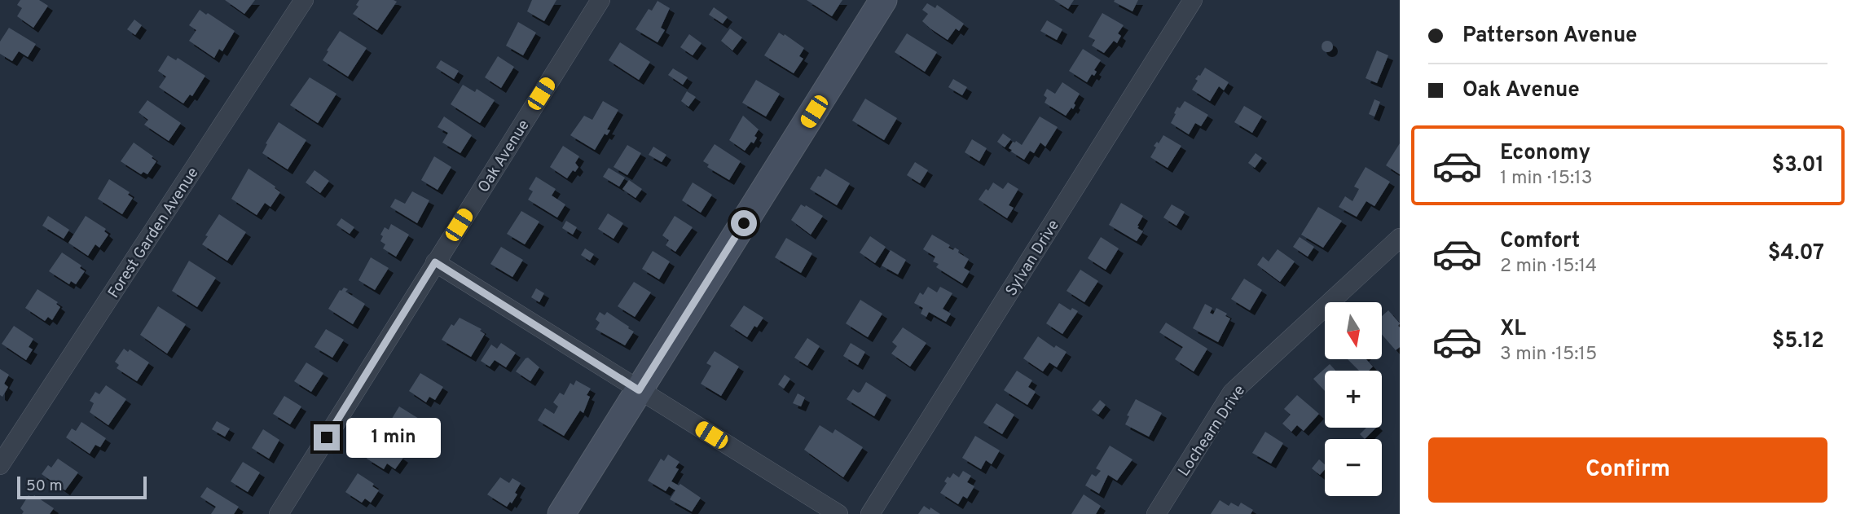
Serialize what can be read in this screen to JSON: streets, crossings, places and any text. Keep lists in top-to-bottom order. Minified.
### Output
{"streets":{"street":["Oak Avenue","Forest Garden Avenue","Sylvan Drive","Lochearn Drive"]},"scale_bar":"50 m","north":"bottom","page":{"banner":["Patterson Avenue","Oak Avenue"],"list":[{"name":"Economy","note":"1 min · 15:13","value":"$3.01"},{"name":"Comfort","note":"2 min · 15:14","value":"$4.07"},{"name":"XL","note":"3 min · 15:15","value":"$5.12"}],"map_buttons":["+","−"],"bubble":"1 min","buttons":"Confirm","scale":"50 m"}}
